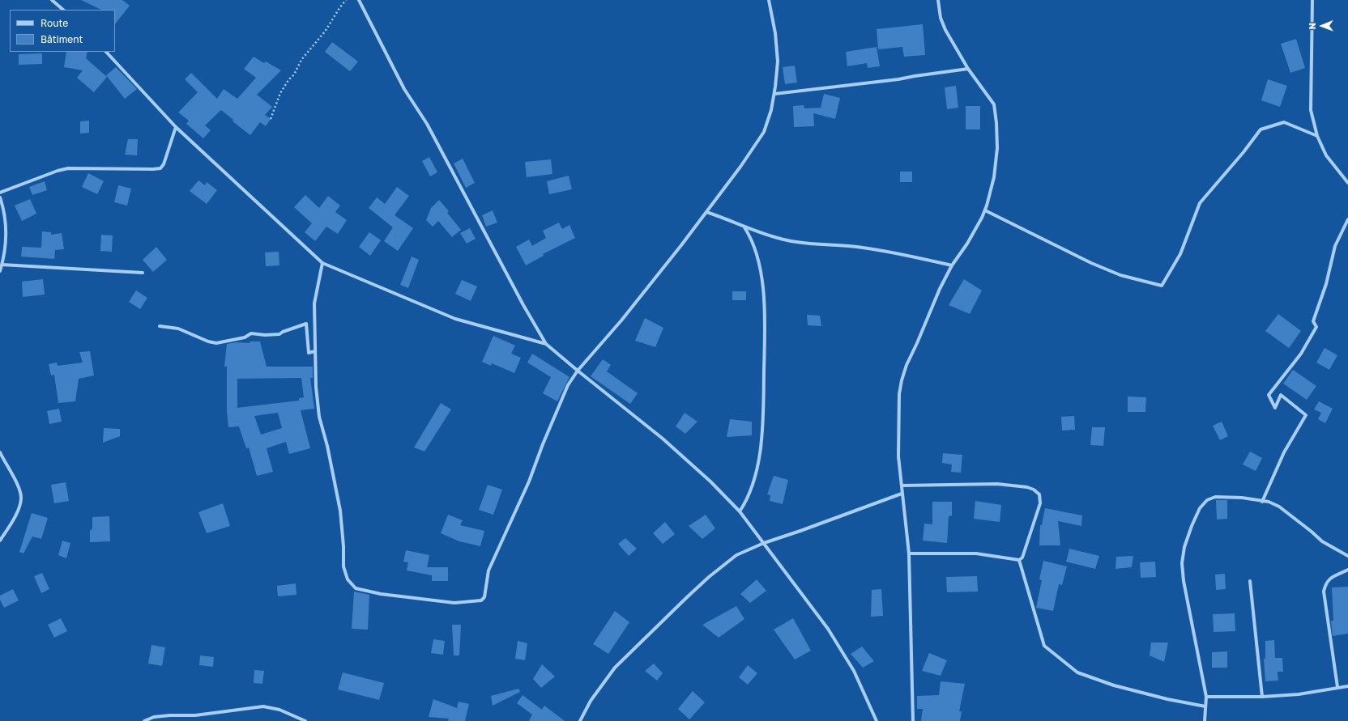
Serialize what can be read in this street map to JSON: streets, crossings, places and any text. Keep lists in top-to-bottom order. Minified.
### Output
{"legend":["Route","Bâtiment"],"north":"left"}
